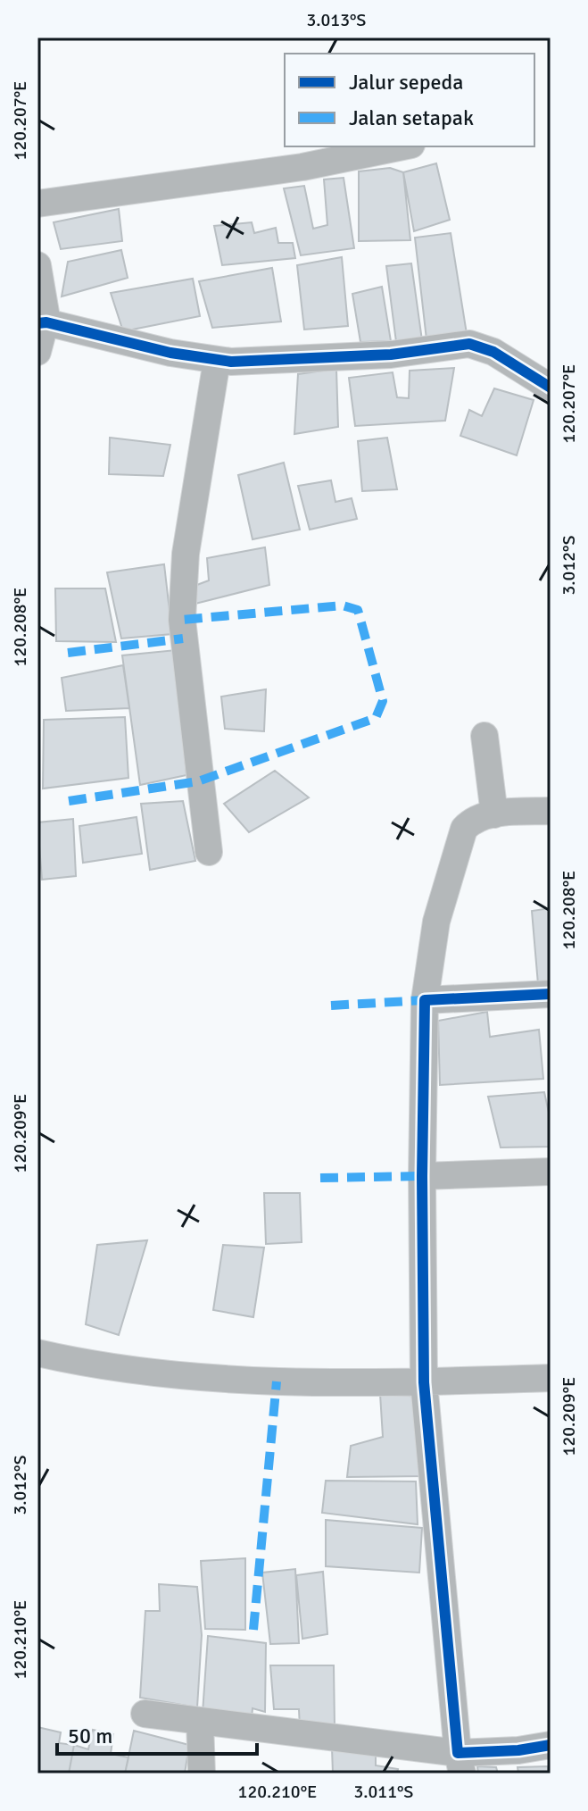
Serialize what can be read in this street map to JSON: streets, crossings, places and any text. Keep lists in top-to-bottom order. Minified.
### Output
{"legend":["Jalur sepeda","Jalan setapak"],"scale_bar":"50 m","coordinates":["3.013°S","120.207°E","3.012°S","120.208°E","120.209°E","120.210°E","3.011°S"]}
